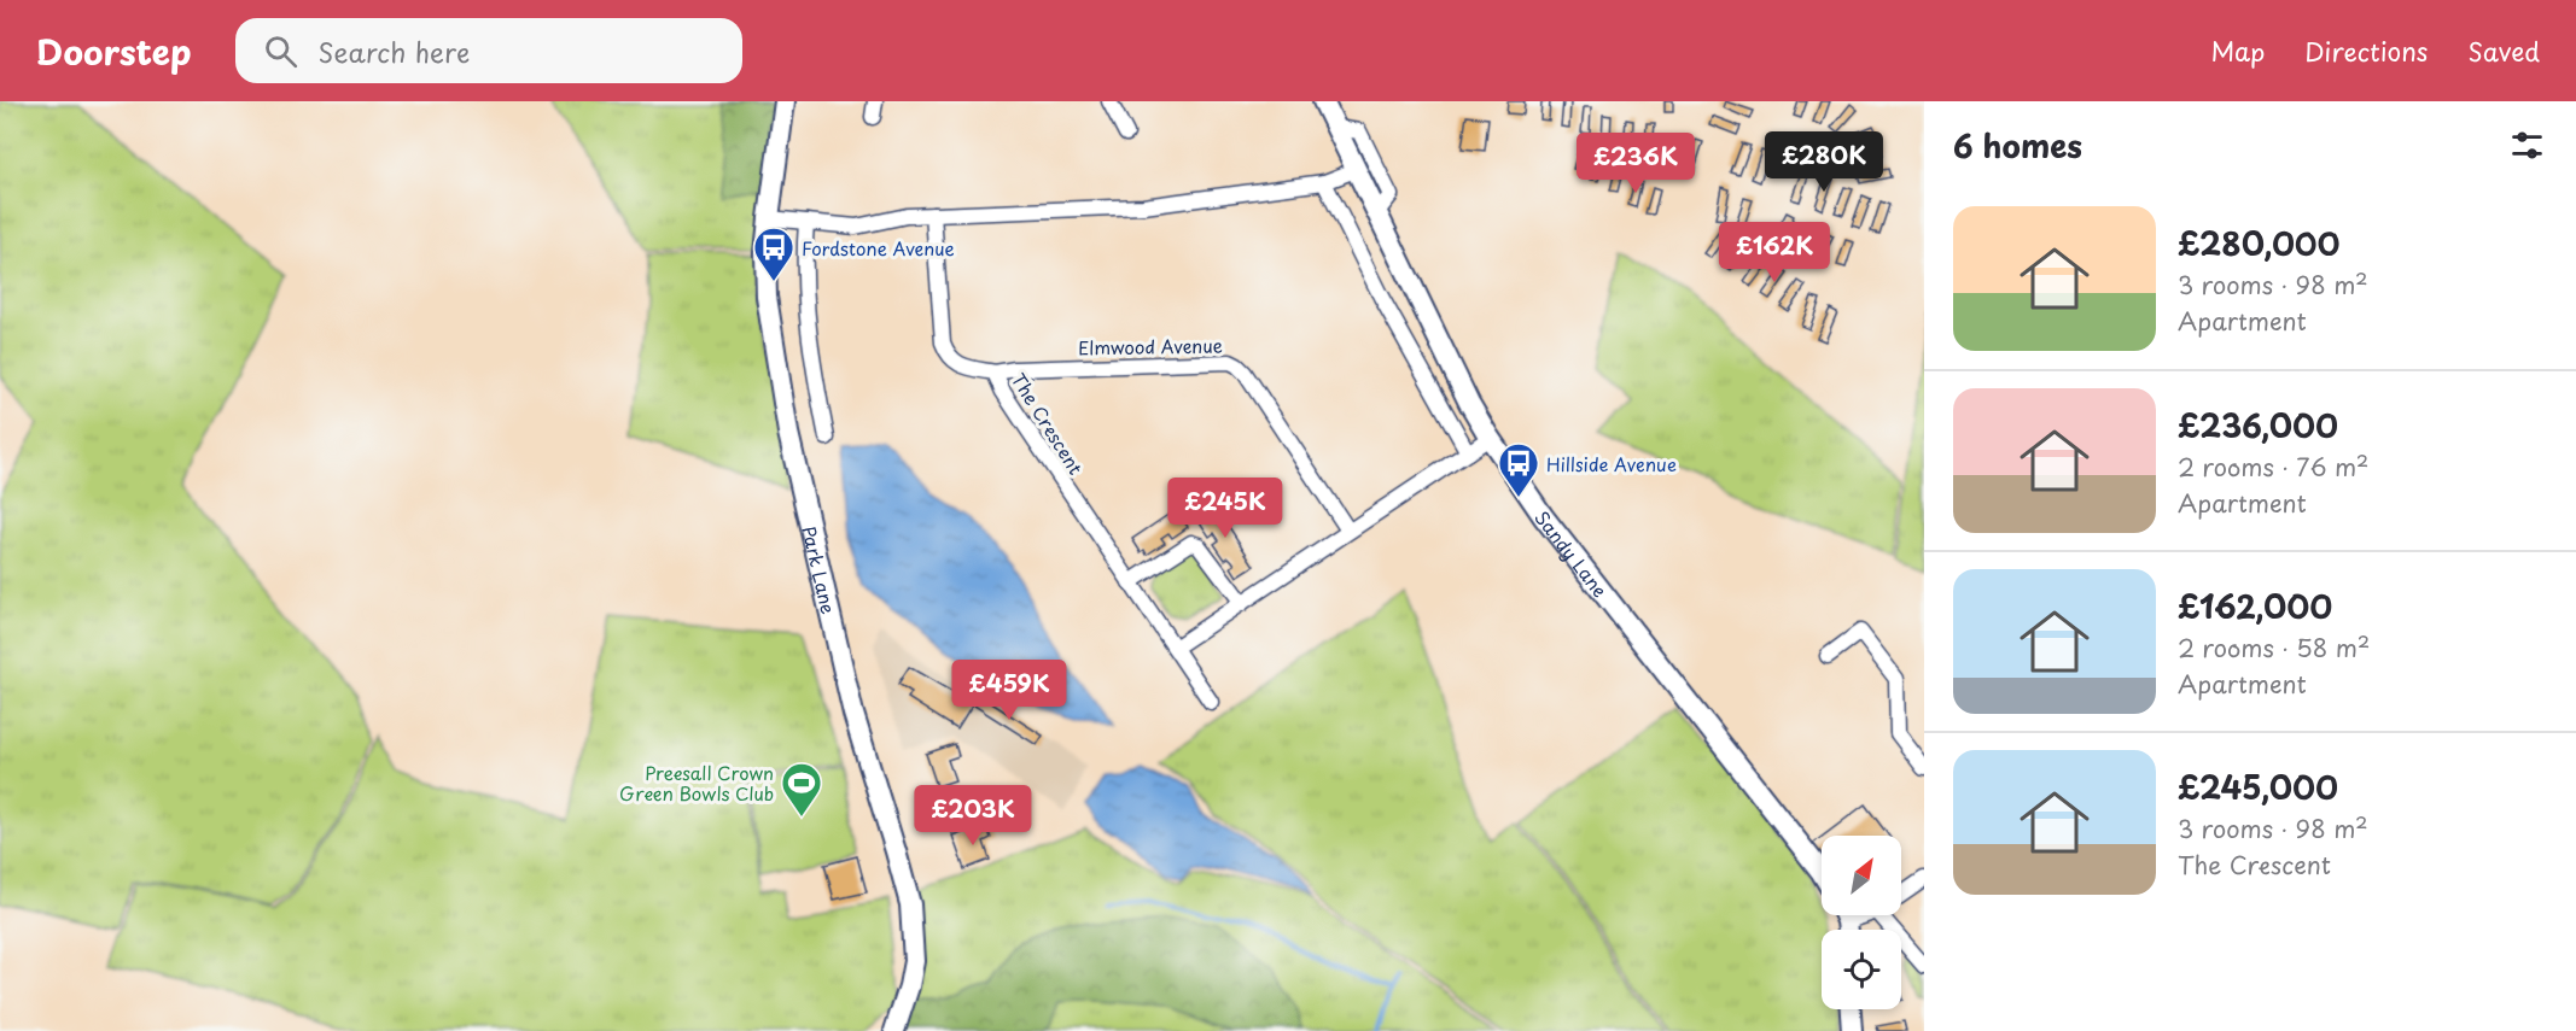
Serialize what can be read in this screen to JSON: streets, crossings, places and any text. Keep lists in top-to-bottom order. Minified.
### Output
{"streets":{"main road":["Sandy Lane","Park Lane"],"street":["Elmwood Avenue","The Crescent"]},"crossings":[["Elmwood Avenue","The Crescent"]],"places":{"bus stop":["Fordstone Avenue","Hillside Avenue"],"sports":["Preesall Crown Green Bowls Club"]},"north":"top right","page":{"header":"Doorstep","search":"Search here","nav":["Map","Directions","Saved"],"heading":"6 homes","price":["£280K","£236K","£162K","£245K","£459K","£203K"],"list":[{"name":"£280,000","note":"3 rooms · 98 m² · Apartment"},{"name":"£236,000","note":"2 rooms · 76 m² · Apartment"},{"name":"£162,000","note":"2 rooms · 58 m² · Apartment"},{"name":"£245,000","note":"3 rooms · 98 m² · The Crescent"}]}}
